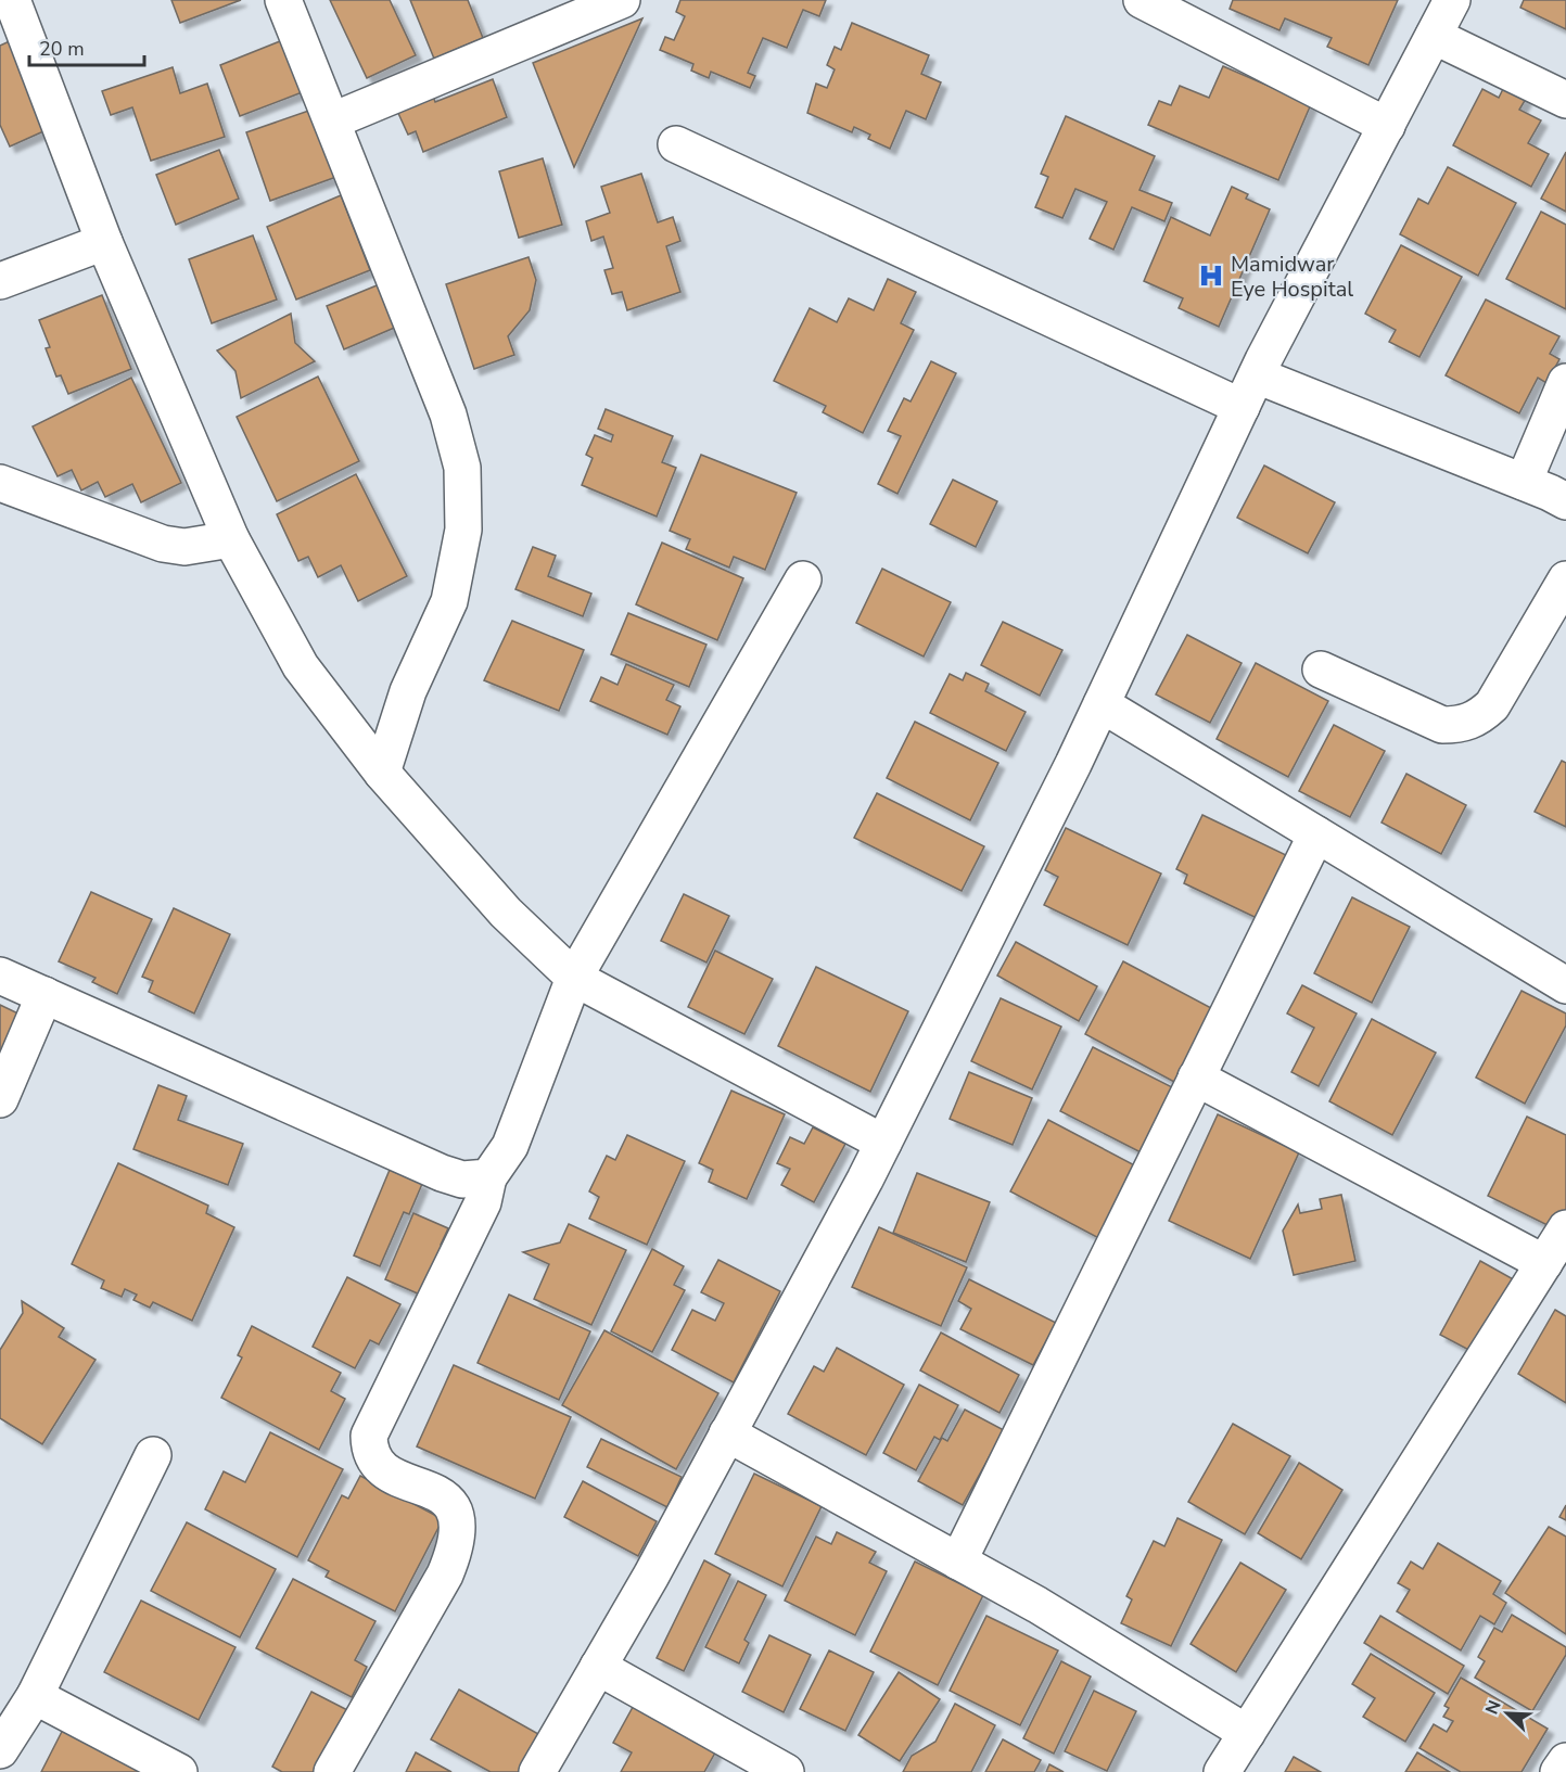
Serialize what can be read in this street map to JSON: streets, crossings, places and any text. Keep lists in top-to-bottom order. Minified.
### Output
{"places":{"hospital":["Mamidwar Eye Hospital"]},"scale_bar":"20 m","north":"top left"}
